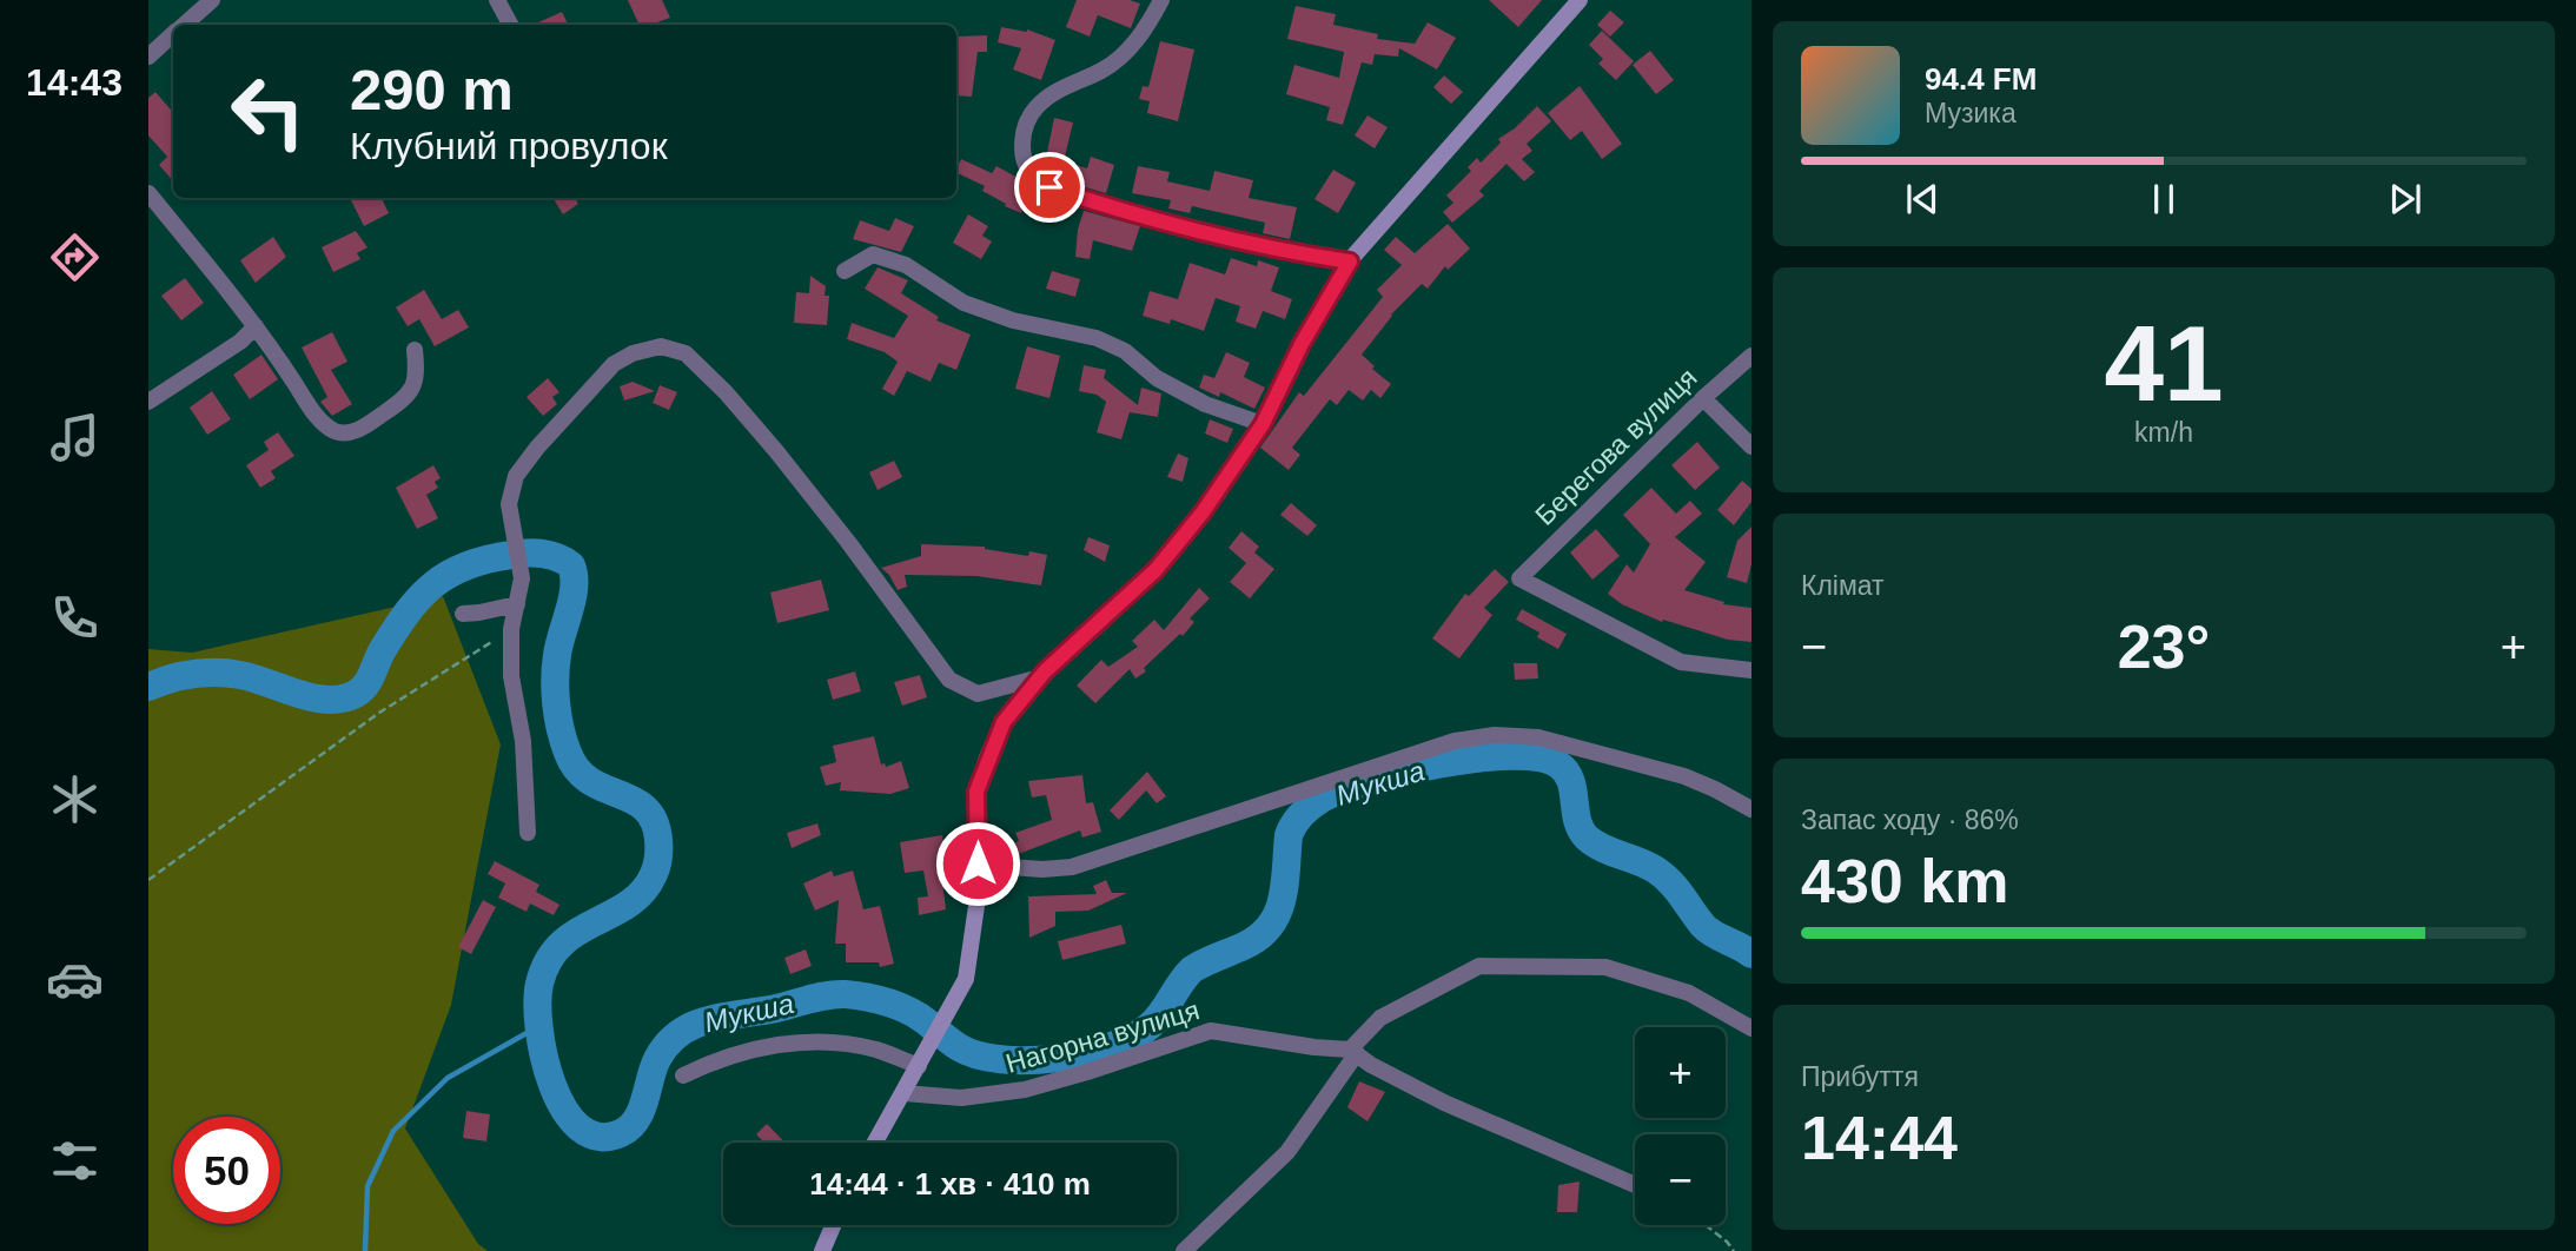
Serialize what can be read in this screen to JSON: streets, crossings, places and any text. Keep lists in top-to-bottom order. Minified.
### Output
{"streets":{"street":["Берегова вулиця","Нагорна вулиця"]},"water":["Мукша"],"page":{"tabs":"14:43","turn":["290 m","Клубний провулок"],"song":["94.4 FM","Музика"],"tile":[["41","km/h"],"Клімат",["Запас ходу · 86%","430 km"],["Прибуття","14:44"]],"heat":["−","23°","+"],"map_buttons":["+","−"],"limit":"50","trip":"14:44 · 1 хв · 410 m"}}
